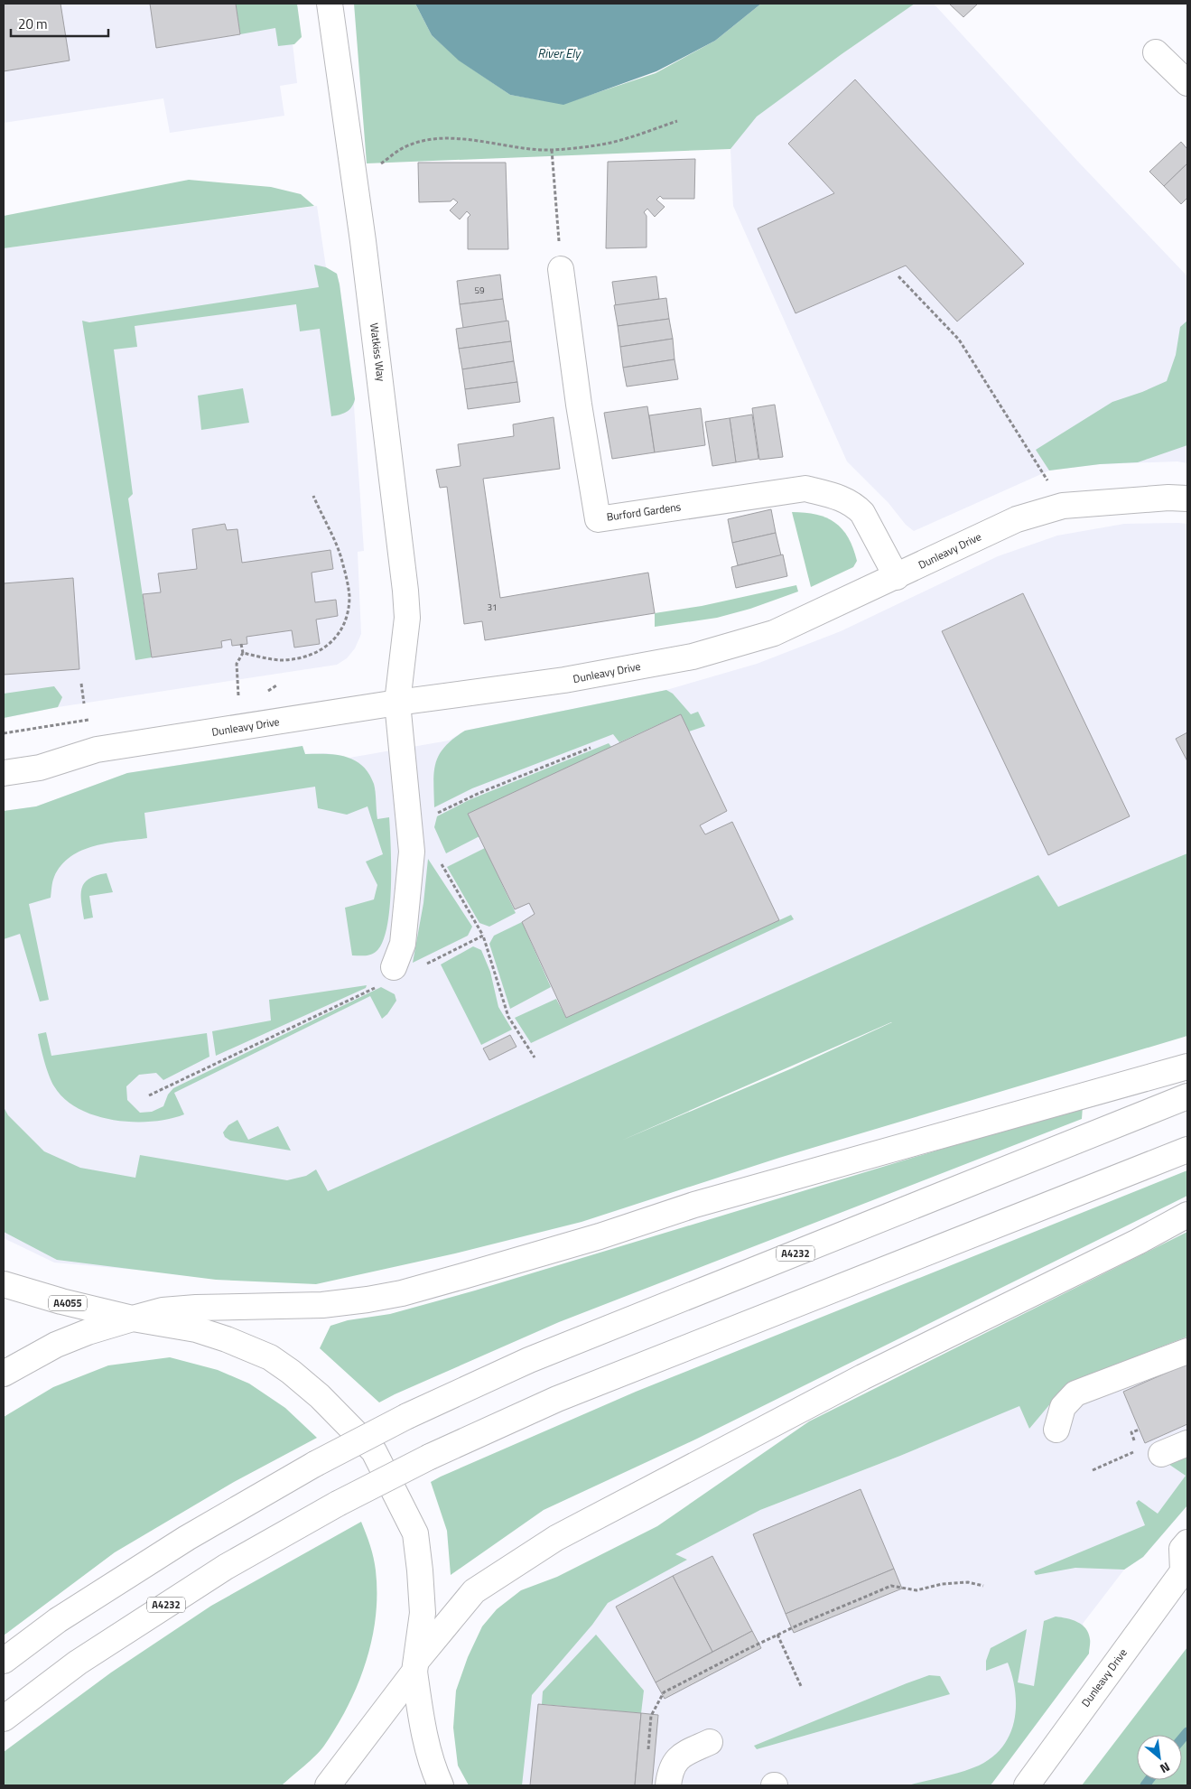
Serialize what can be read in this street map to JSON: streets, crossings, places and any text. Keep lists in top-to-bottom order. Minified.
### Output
{"streets":{"main road":["Watkiss Way","Burford Gardens","Dunleavy Drive","A4232","A4055"]},"crossings":[["Watkiss Way","Dunleavy Drive"],["Burford Gardens","Dunleavy Drive"]],"water":["River Ely"],"house_numbers":["59","31"],"scale_bar":"20 m","north":"bottom right"}
